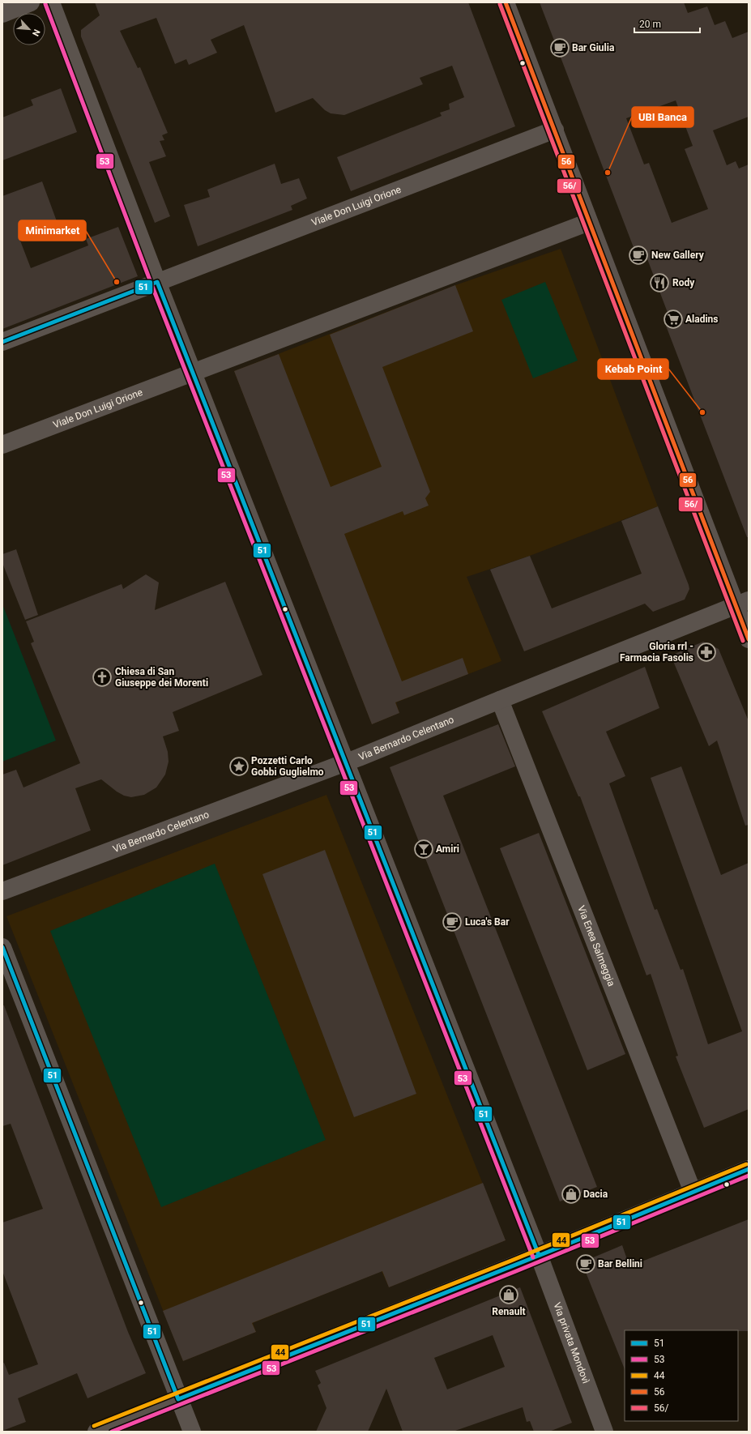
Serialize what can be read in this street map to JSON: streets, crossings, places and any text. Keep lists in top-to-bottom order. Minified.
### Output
{"streets":{"street":["Viale Don Luigi Orione","Via Bernardo Celentano","Via Enea Salmeggia","Via privata Mondovì"]},"crossings":[["Viale Don Luigi Orione","Via privata Mondovì"],["Via Bernardo Celentano","Via Enea Salmeggia"],["Via Bernardo Celentano","Via privata Mondovì"]],"places":{"cafe":["Bar Giulia","New Gallery","Luca's Bar","Bar Bellini"],"other":["UBI Banca","Minimarket","Kebab Point"],"restaurant":["Rody"],"supermarket":["Aladins"],"pharmacy":["Gloria rrl - Farmacia Fasolis"],"church":["Chiesa di San Giuseppe dei Morenti"],"place":["Pozzetti Carlo Gobbi Guglielmo"],"bar":["Amiri"],"shop":["Dacia","Renault"]},"lines":["transit line 56","transit line 53","transit line 56/","transit line 51","transit line 44"],"legend":["51","53","44","56","56/"],"scale_bar":"20 m","north":"bottom right"}
